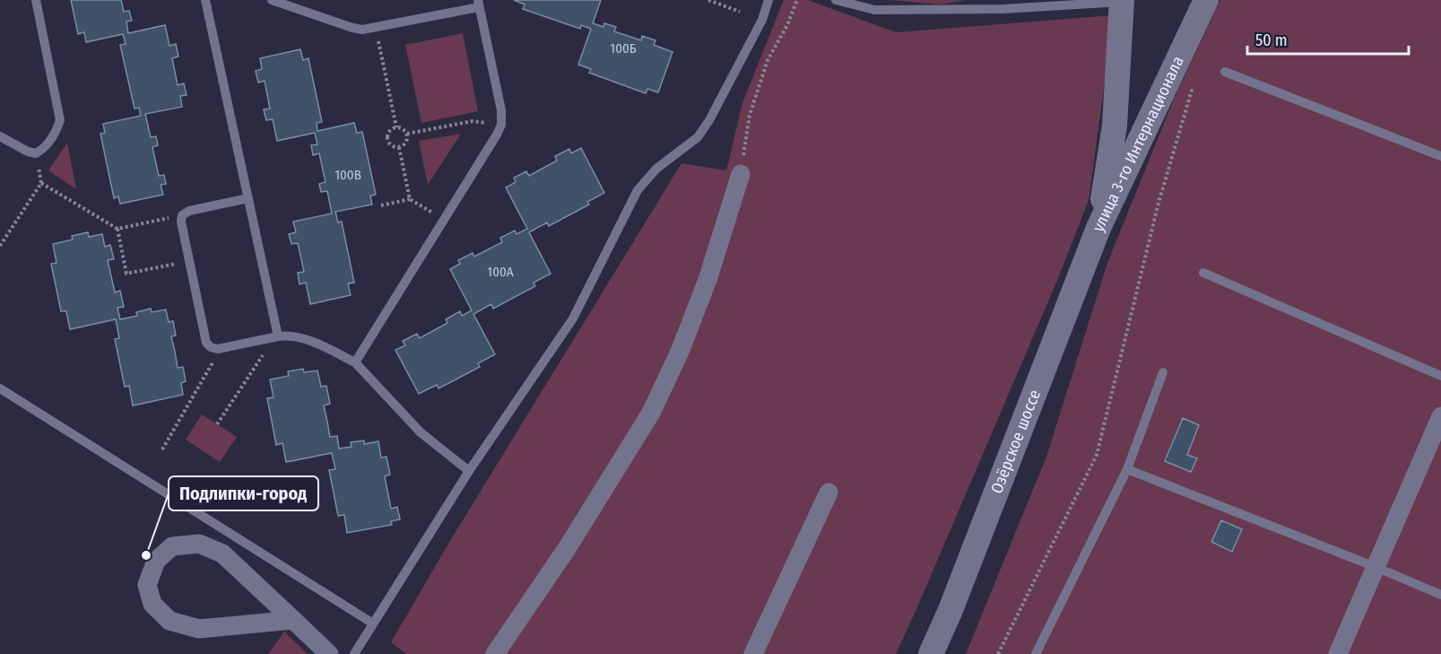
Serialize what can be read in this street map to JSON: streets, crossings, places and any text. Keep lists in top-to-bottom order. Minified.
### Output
{"streets":{"main road":["улица 3-го Интернационала","Озёрское шоссе"]},"crossings":[["улица 3-го Интернационала","Озёрское шоссе"]],"places":["Подлипки-город"],"house_numbers":["100Б","100В","100А"],"scale_bar":"50 m"}
